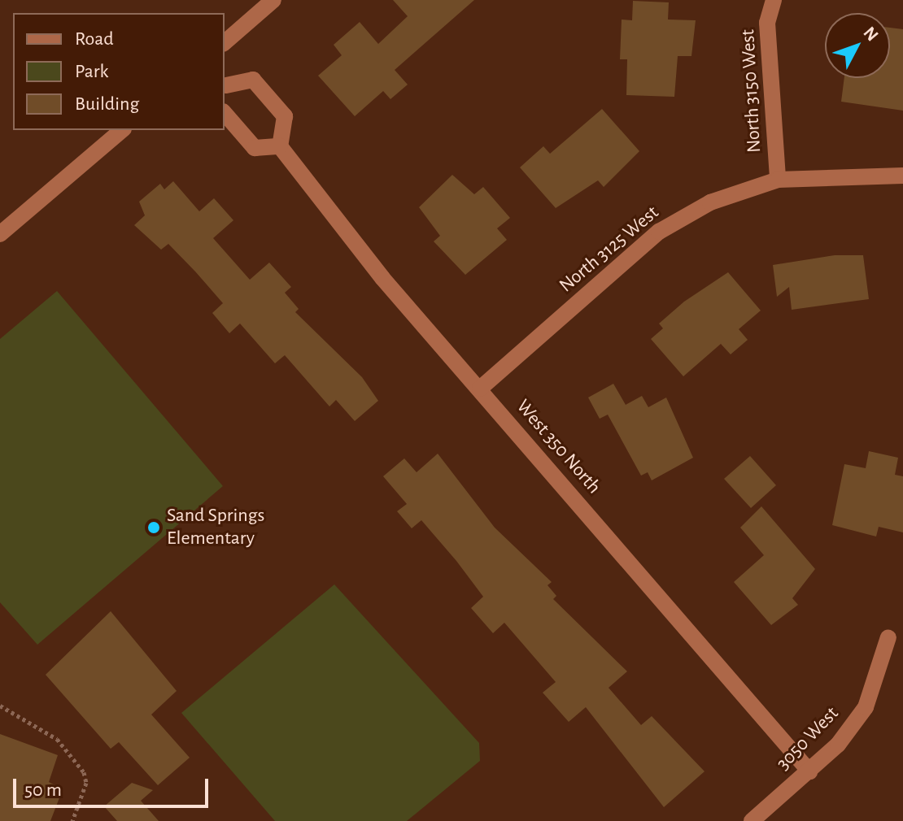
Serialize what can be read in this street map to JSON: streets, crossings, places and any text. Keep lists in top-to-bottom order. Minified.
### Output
{"streets":{"street":["North 3150 West","North 3125 West","West 350 North","3050 West"]},"crossings":[["North 3150 West","North 3125 West"],["North 3125 West","West 350 North"],["West 350 North","3050 West"]],"places":["Sand Springs Elementary"],"legend":["Road","Park","Building"],"scale_bar":"50 m","north":"top right"}
